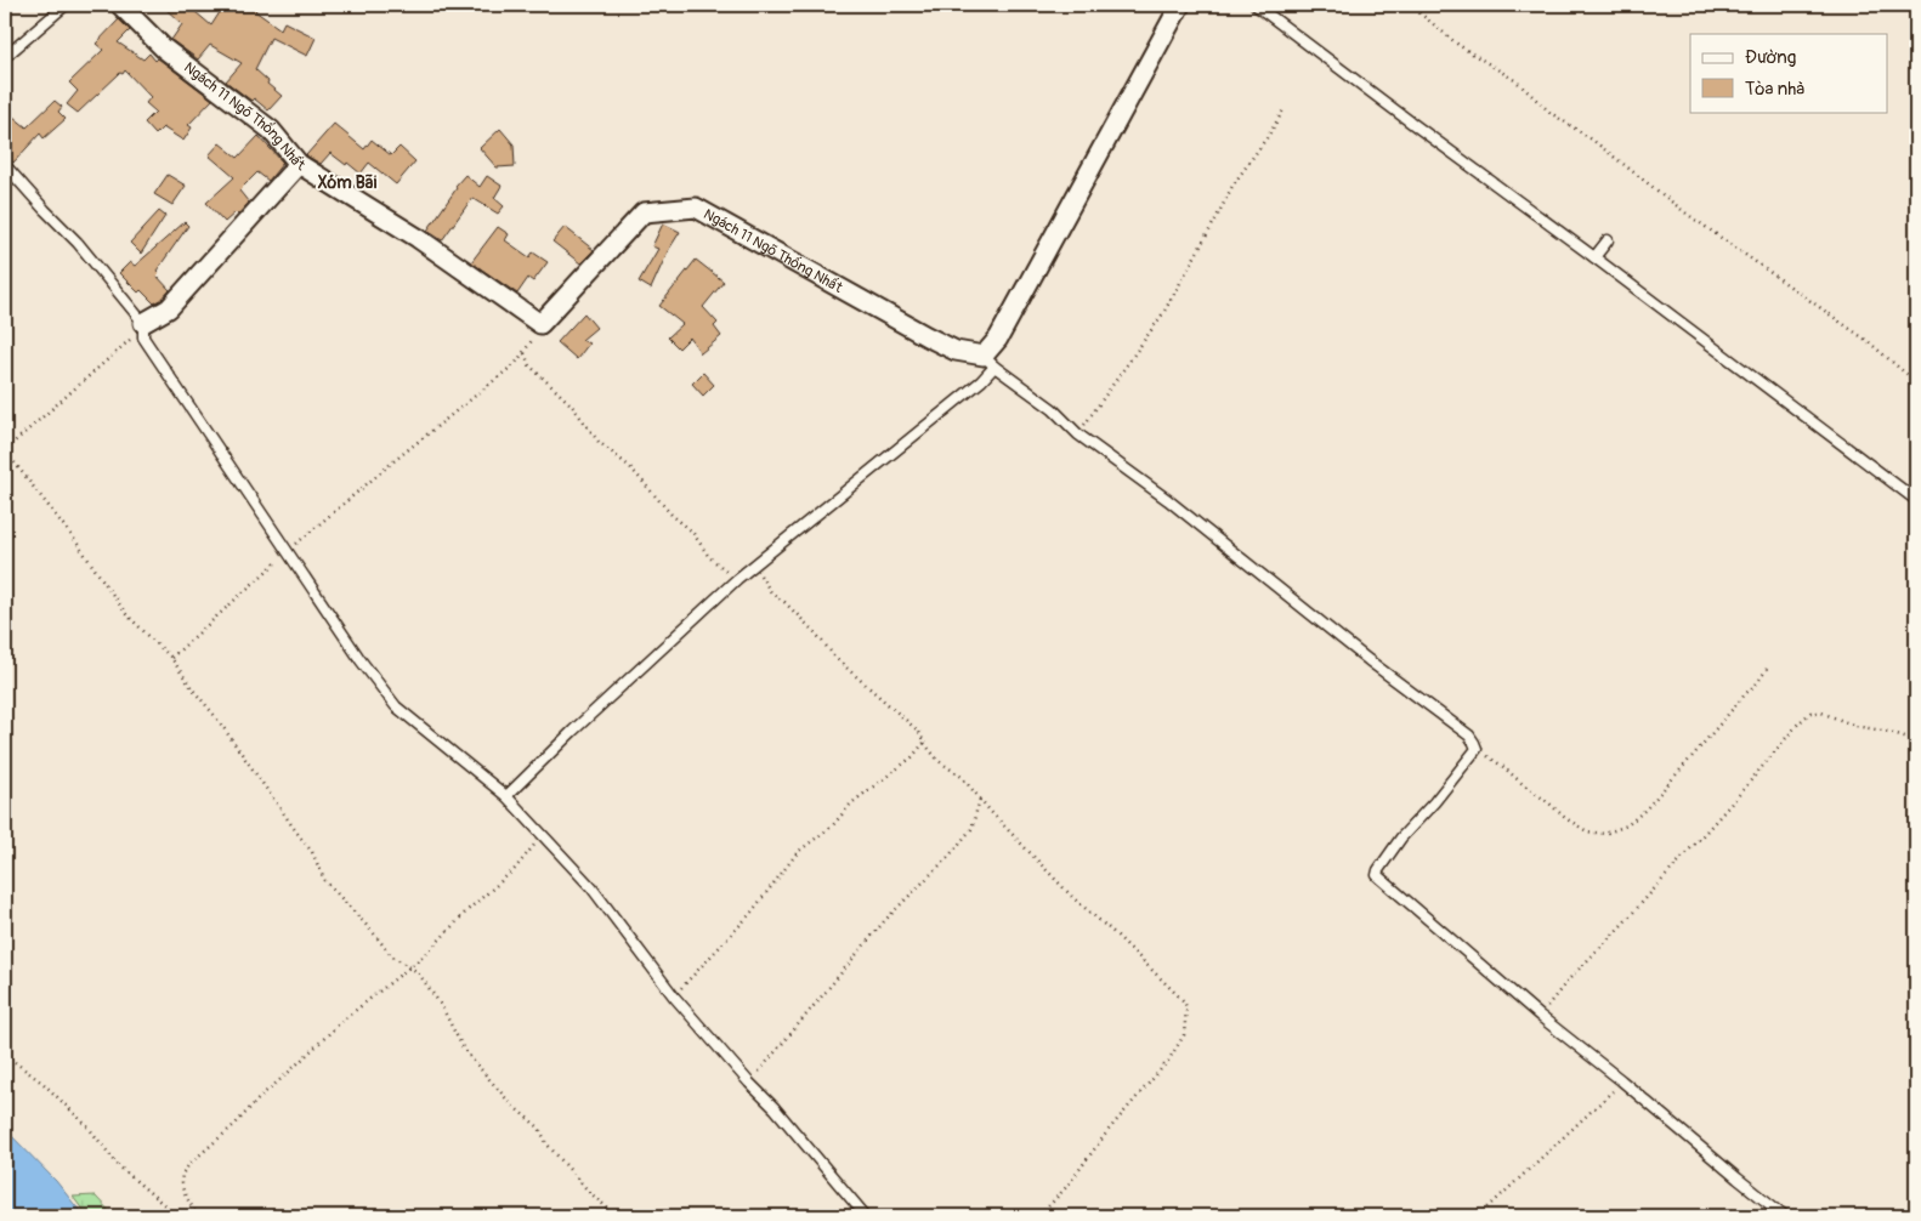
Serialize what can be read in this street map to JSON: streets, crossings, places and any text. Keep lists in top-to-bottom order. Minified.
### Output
{"streets":{"street":["Ngách 11 Ngõ Thống Nhất"]},"districts":["Xóm Bãi"],"legend":["Đường","Tòa nhà"]}
